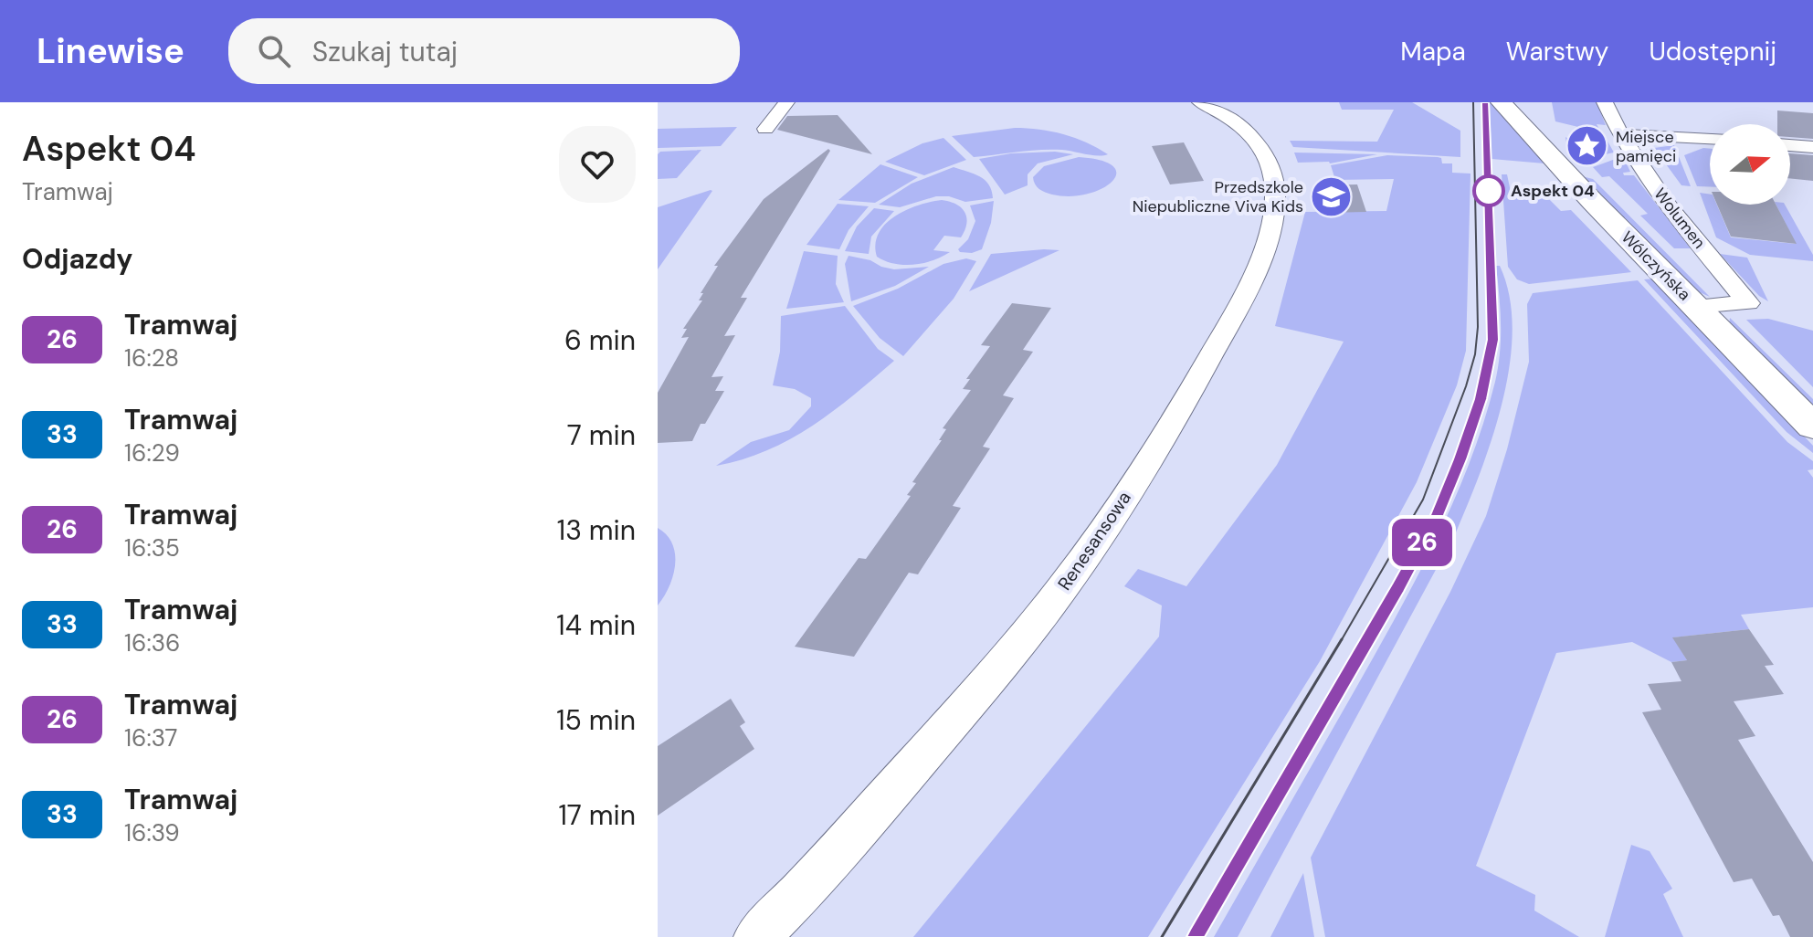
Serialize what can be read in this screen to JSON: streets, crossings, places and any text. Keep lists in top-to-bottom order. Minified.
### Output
{"streets":{"main road":["Wólczyńska"],"street":["Wolumen","Renesansowa"]},"crossings":[["Wolumen","Wólczyńska"]],"places":{"place":["Miejsce pamięci"],"other":["Aspekt 04"],"school or university":["Przedszkole Niepubliczne Viva Kids"]},"lines":["tram line 26"],"north":"right","page":{"header":"Linewise","search":"Szukaj tutaj","nav":["Mapa","Warstwy","Udostępnij"],"heading":[["Aspekt 04","Tramwaj"],"Odjazdy"],"on_map":"26","list":[{"mark":"26","name":"Tramwaj","note":"16:28","value":"6 min"},{"mark":"33","name":"Tramwaj","note":"16:29","value":"7 min"},{"mark":"26","name":"Tramwaj","note":"16:35","value":"13 min"},{"mark":"33","name":"Tramwaj","note":"16:36","value":"14 min"},{"mark":"26","name":"Tramwaj","note":"16:37","value":"15 min"},{"mark":"33","name":"Tramwaj","note":"16:39","value":"17 min"}]}}
